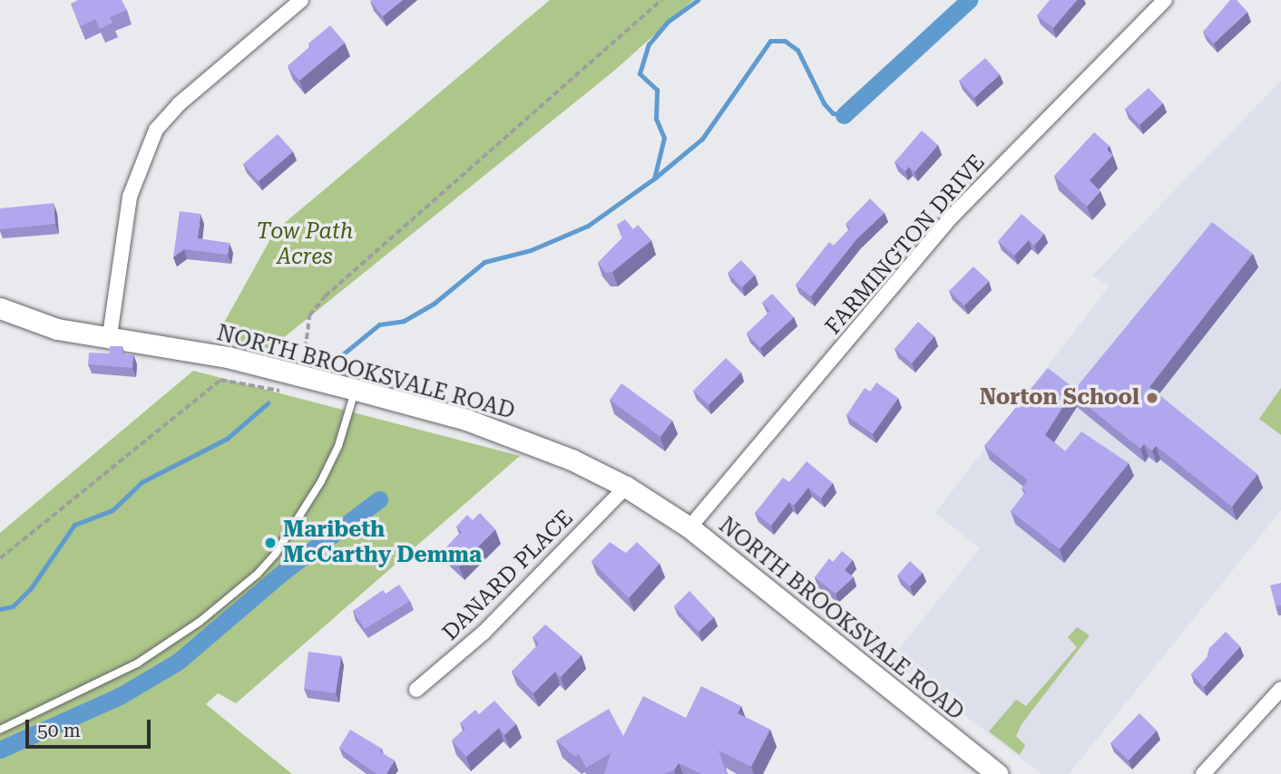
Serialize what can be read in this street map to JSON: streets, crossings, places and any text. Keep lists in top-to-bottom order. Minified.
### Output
{"streets":{"main road":["NORTH BROOKSVALE ROAD"],"street":["FARMINGTON DRIVE","DANARD PLACE"]},"crossings":[["FARMINGTON DRIVE","NORTH BROOKSVALE ROAD"],["NORTH BROOKSVALE ROAD","DANARD PLACE"]],"parks":["Tow Path Acres"],"places":["Norton School","Maribeth McCarthy Demma"],"scale_bar":"50 m"}
